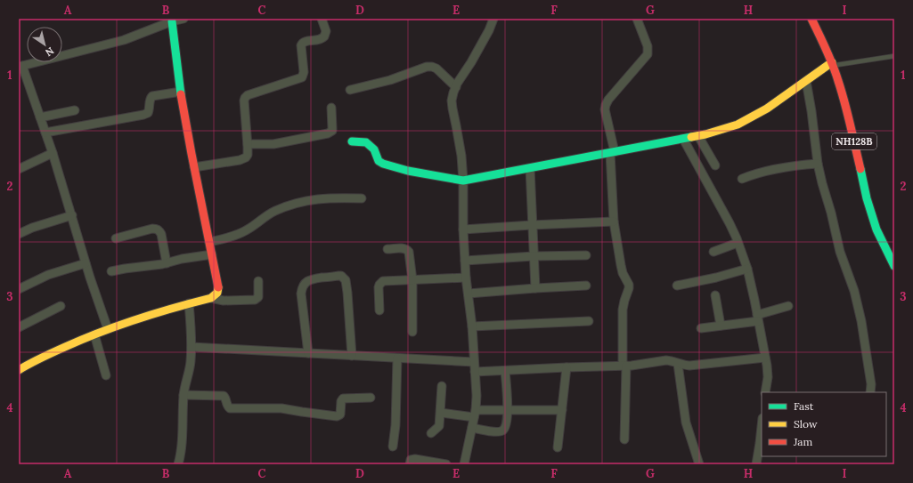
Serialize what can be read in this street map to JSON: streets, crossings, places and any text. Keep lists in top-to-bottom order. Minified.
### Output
{"streets":{"main road":["NH128B"]},"legend":["Fast","Slow","Jam"],"north":"bottom right","grid":{"columns":["A","B","C","D","E","F","G","H","I"],"rows":["1","2","3","4"]}}
